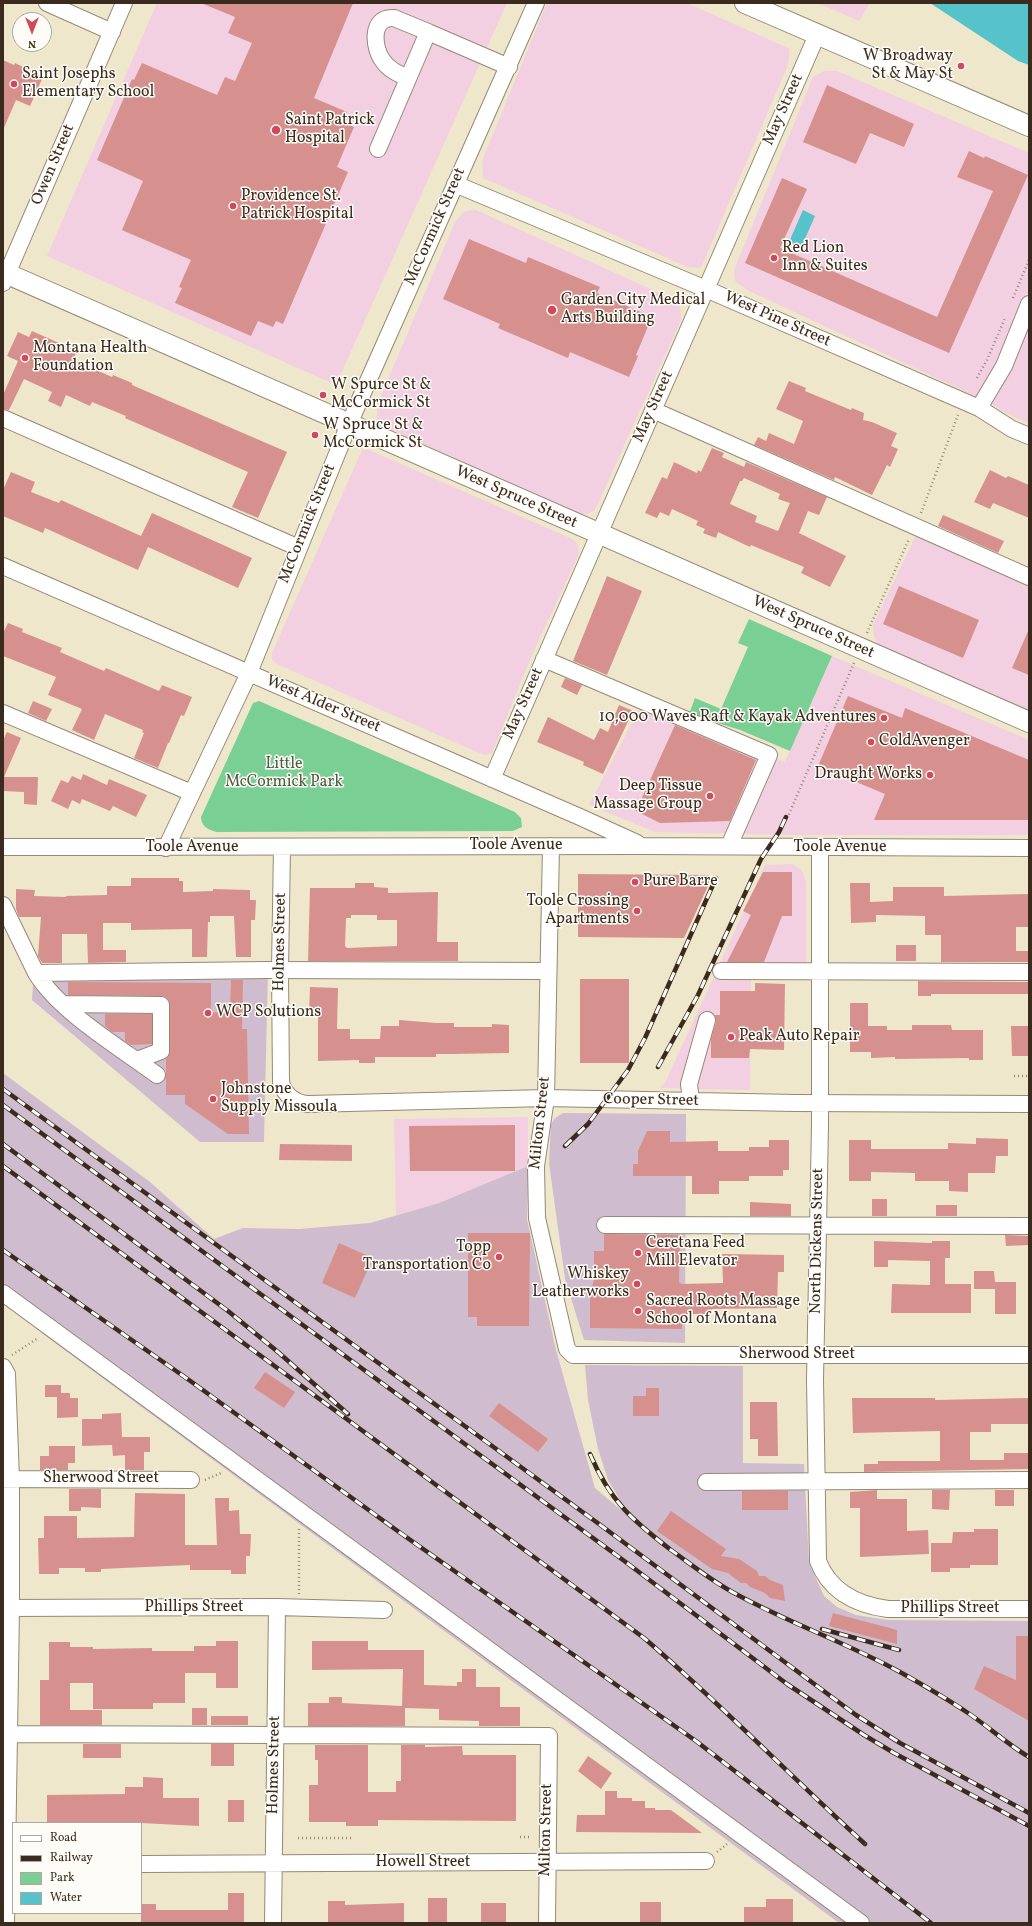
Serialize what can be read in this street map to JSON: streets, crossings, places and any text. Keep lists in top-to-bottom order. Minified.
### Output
{"streets":{"main road":["West Spruce Street"],"street":["May Street","Owen Street","McCormick Street","West Pine Street","West Alder Street","Toole Avenue","Holmes Street","Cooper Street","Milton Street","North Dickens Street","Sherwood Street","Phillips Street","Howell Street"]},"crossings":[["May Street","West Pine Street"],["May Street","West Spruce Street"],["May Street","West Alder Street"],["Owen Street","West Spruce Street"],["McCormick Street","West Pine Street"],["McCormick Street","West Spruce Street"],["McCormick Street","West Alder Street"],["McCormick Street","Toole Avenue"],["West Alder Street","Toole Avenue"],["Toole Avenue","Holmes Street"],["Toole Avenue","Milton Street"],["Toole Avenue","North Dickens Street"],["Holmes Street","Cooper Street"],["Holmes Street","Milton Street"],["Holmes Street","Phillips Street"],["Holmes Street","Howell Street"],["Cooper Street","Milton Street"],["Cooper Street","North Dickens Street"],["Milton Street","Sherwood Street"],["Milton Street","Howell Street"],["North Dickens Street","Sherwood Street"],["North Dickens Street","Phillips Street"]],"parks":["Little McCormick Park"],"places":["W Broadway St & May St","Saint Josephs Elementary School","Saint Patrick Hospital","Providence St. Patrick Hospital","Red Lion Inn & Suites","Garden City Medical Arts Building","Montana Health Foundation","W Spurce St & McCormick St","W Spruce St & McCormick St","10,000 Waves Raft & Kayak Adventures","ColdAvenger","Draught Works","Deep Tissue Massage Group","Pure Barre","Toole Crossing Apartments","WCP Solutions","Peak Auto Repair","Johnstone Supply Missoula","Ceretana Feed Mill Elevator","Topp Transportation Co","Whiskey Leatherworks","Sacred Roots Massage School of Montana"],"legend":["Road","Railway","Park","Water"],"north":"bottom"}
